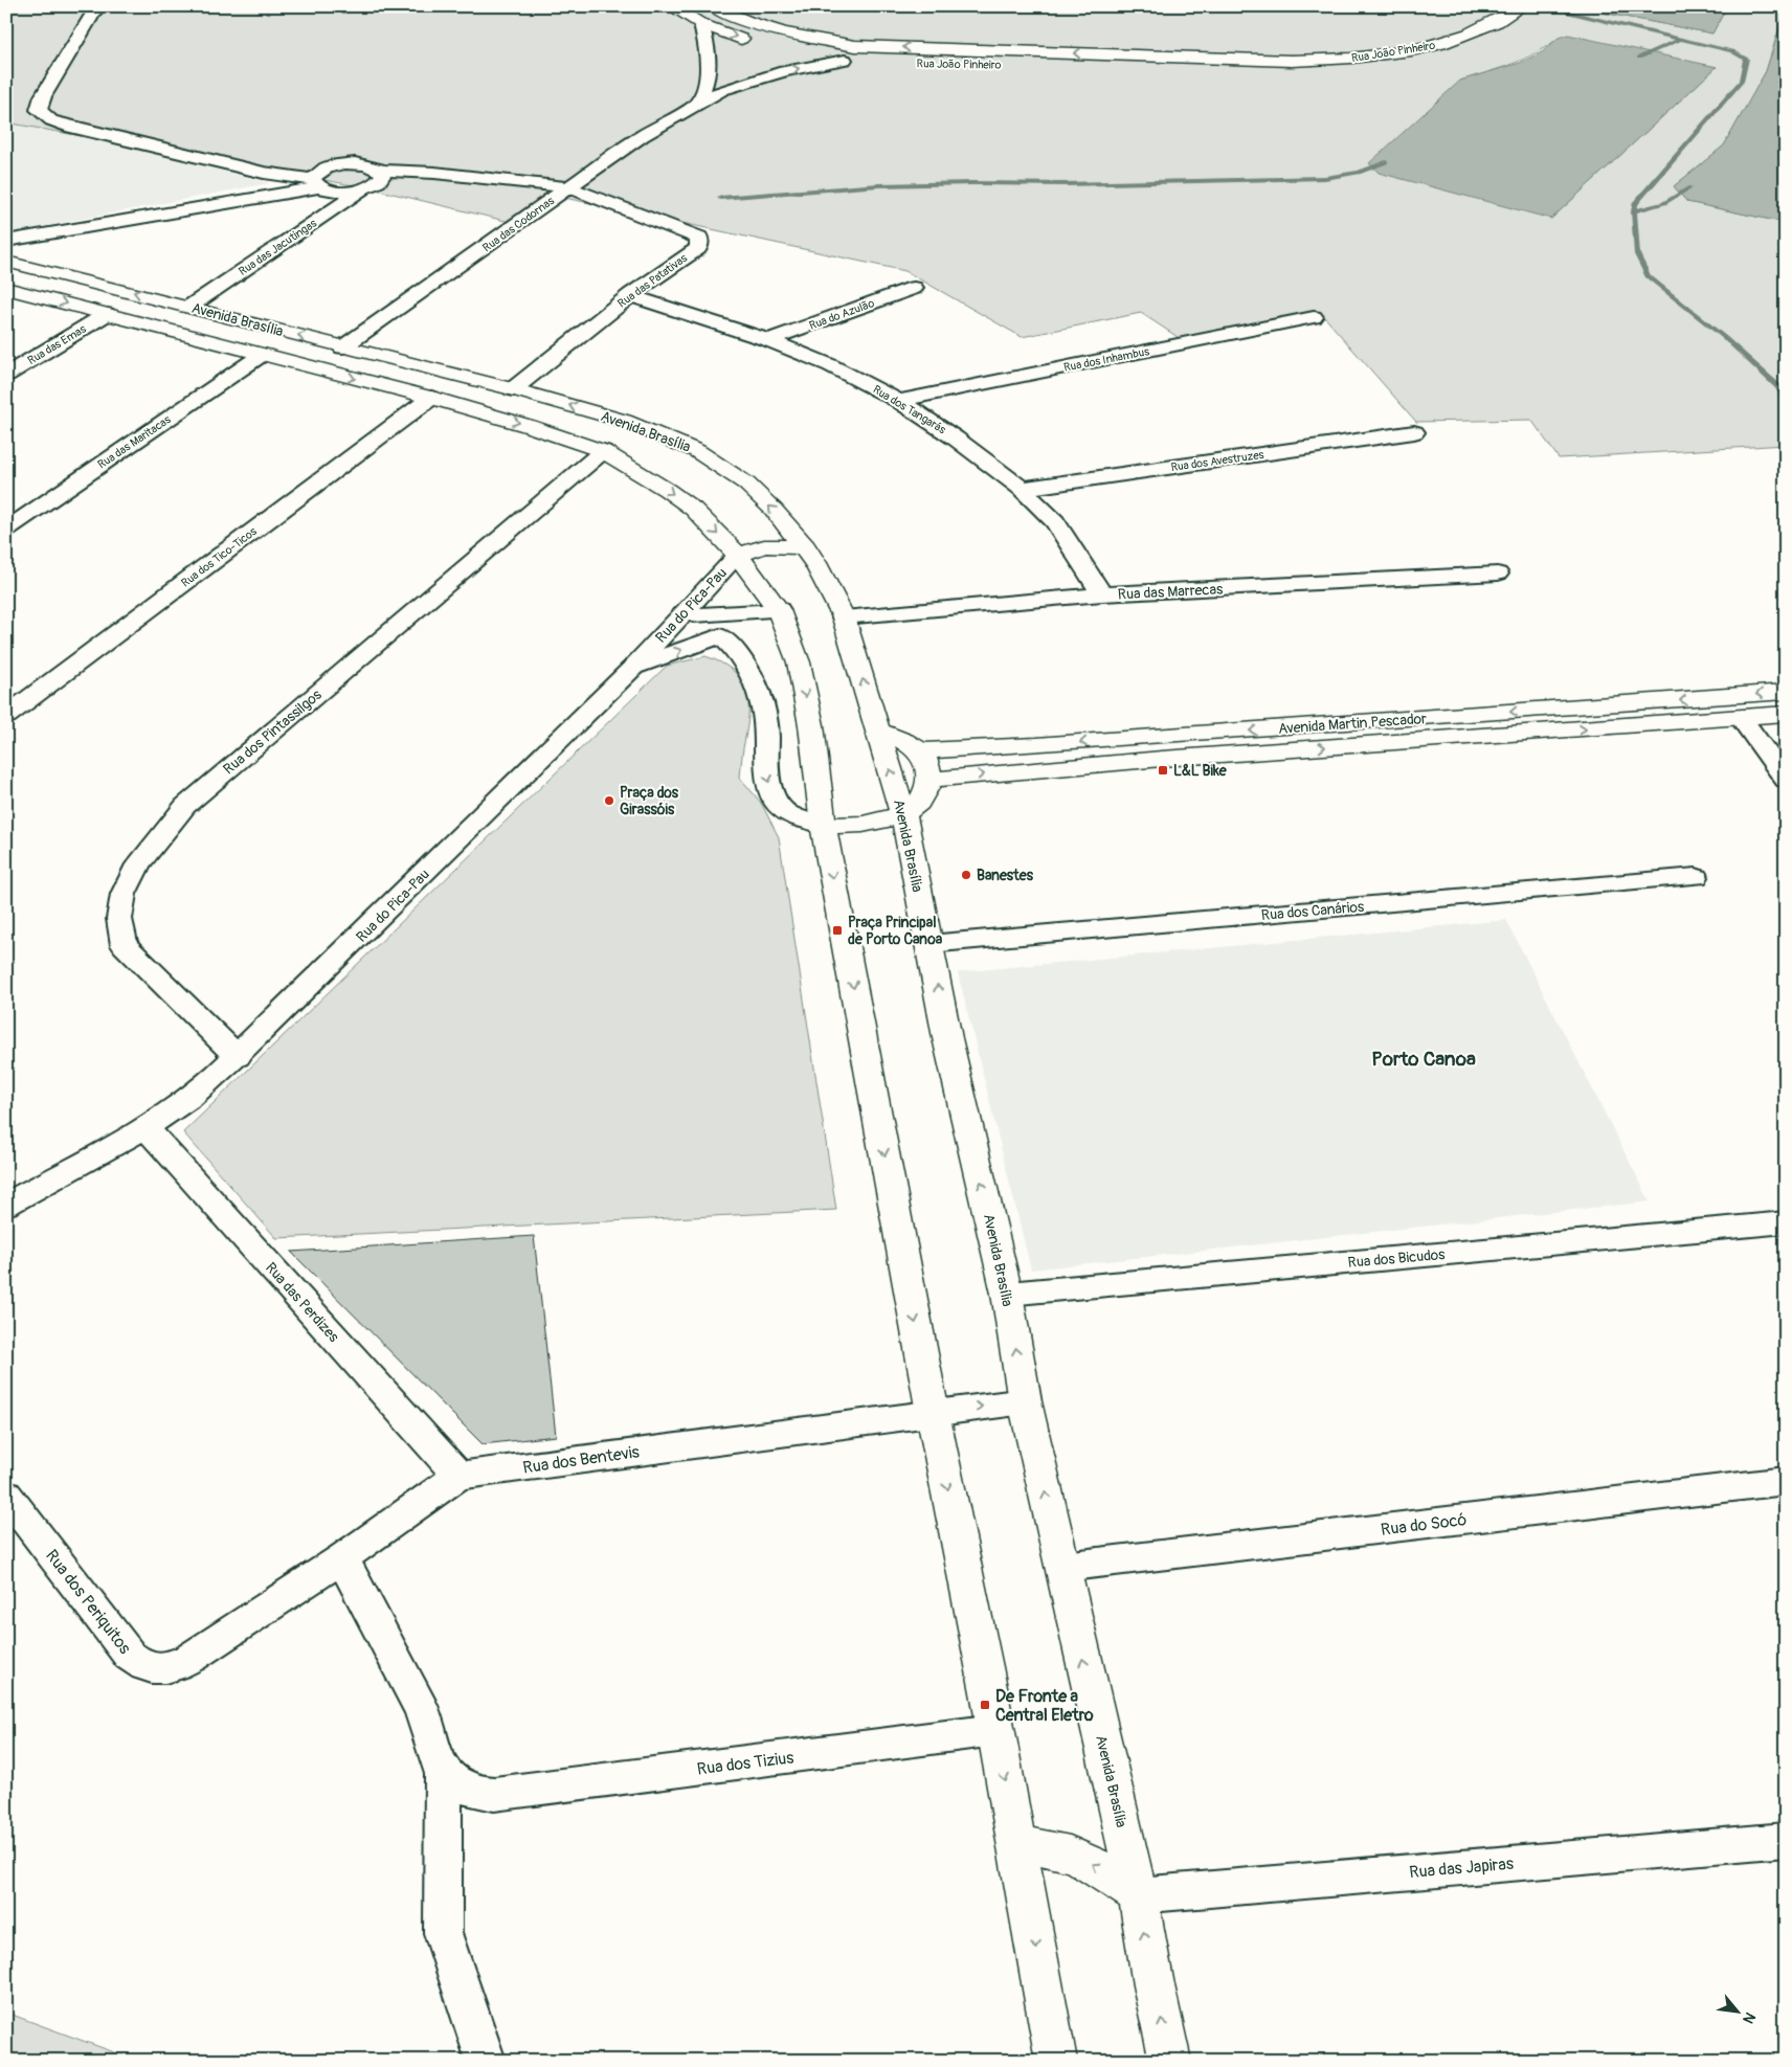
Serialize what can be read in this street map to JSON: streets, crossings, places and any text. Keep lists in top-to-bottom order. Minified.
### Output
{"streets":{"street":["Rua João Pinheiro","Rua das Codornas","Rua das Jacutingas","Rua das Patativas","Rua do Azulão","Avenida Brasília","Rua das Emas","Rua dos Inhambus","Rua dos Tangarás","Rua das Maritacas","Rua dos Avestruzes","Rua dos Tico-Ticos","Rua das Marrecas","Rua do Pica-Pau","Avenida Martin Pescador","Rua dos Pintassilgos","Rua dos Canários","Rua dos Bicudos","Rua das Perdizes","Rua dos Bentevis","Rua do Socó","Rua dos Periquitos","Rua dos Tizius","Rua das Japiras"]},"crossings":[["Rua João Pinheiro","Rua das Codornas"],["Rua das Codornas","Rua das Patativas"],["Rua das Codornas","Avenida Brasília"],["Rua das Jacutingas","Avenida Brasília"],["Rua das Patativas","Avenida Brasília"],["Rua das Patativas","Rua dos Tangarás"],["Rua do Azulão","Rua dos Tangarás"],["Avenida Brasília","Rua das Emas"],["Avenida Brasília","Rua das Maritacas"],["Avenida Brasília","Rua dos Tico-Ticos"],["Avenida Brasília","Rua das Marrecas"],["Avenida Brasília","Rua do Pica-Pau"],["Avenida Brasília","Rua dos Pintassilgos"],["Avenida Brasília","Rua dos Canários"],["Avenida Brasília","Rua dos Bicudos"],["Avenida Brasília","Rua dos Bentevis"],["Avenida Brasília","Rua do Socó"],["Avenida Brasília","Rua dos Tizius"],["Avenida Brasília","Rua das Japiras"],["Rua dos Inhambus","Rua dos Tangarás"],["Rua dos Tangarás","Rua dos Avestruzes"],["Rua dos Tangarás","Rua das Marrecas"],["Rua do Pica-Pau","Rua dos Pintassilgos"],["Rua do Pica-Pau","Rua das Perdizes"],["Rua das Perdizes","Rua dos Bentevis"],["Rua dos Bentevis","Rua dos Periquitos"]],"districts":["Porto Canoa"],"places":{"transit":["L&L Bike","Praça Principal de Porto Canoa","De Fronte a Central Eletro"],"other":["Praça dos Girassóis","Banestes"]},"north":"bottom right"}
